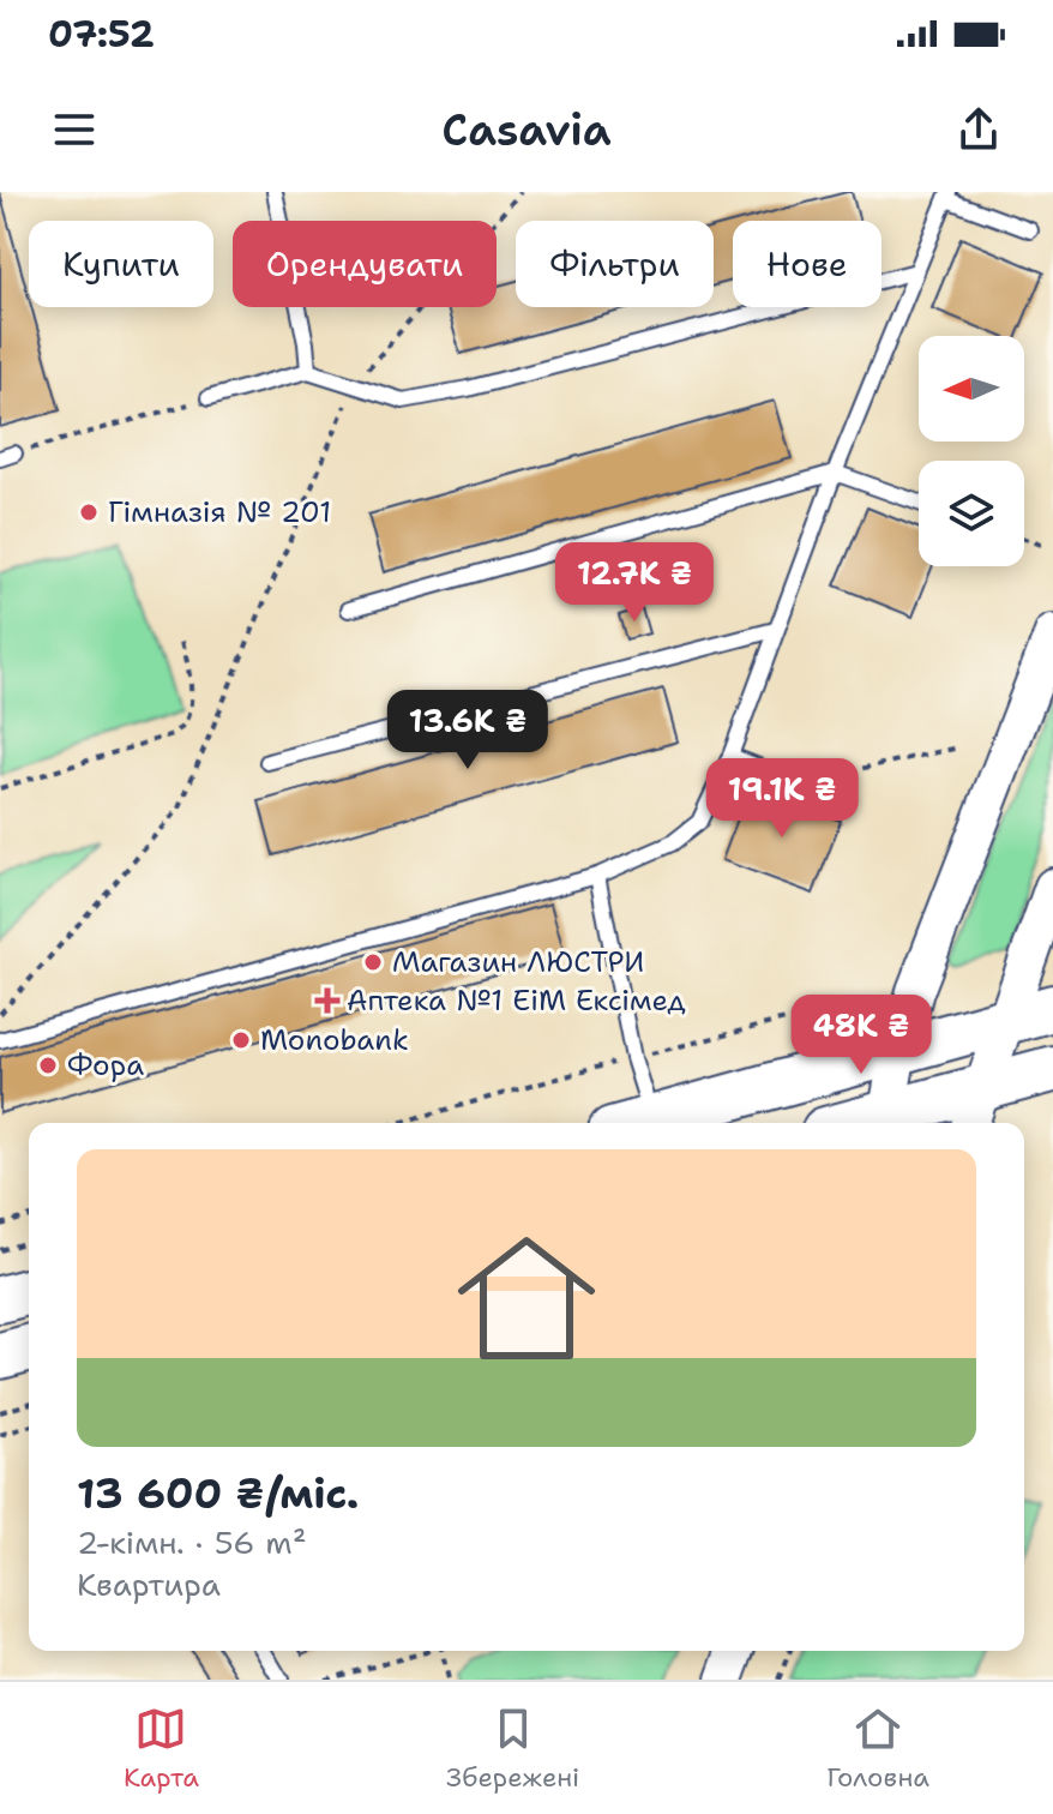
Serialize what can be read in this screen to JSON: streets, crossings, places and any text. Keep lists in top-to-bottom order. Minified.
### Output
{"places":{"other":["Гімназія № 201","Магазин ЛЮСТРИ","Monobank","Фора"],"health":["Аптека №1 EiM Ексімед"]},"north":"left","page":{"status":"07:52","header":"Casavia","chip":["Купити","Орендувати","Фільтри","Нове"],"price":["12.7K ₴","13.6K ₴","19.1K ₴","48K ₴"],"list":[{"name":"13 600 ₴/міс.","note":"2-кімн. · 56 m² · Квартира"}],"tabs":["Карта","Збережені","Головна"]}}
